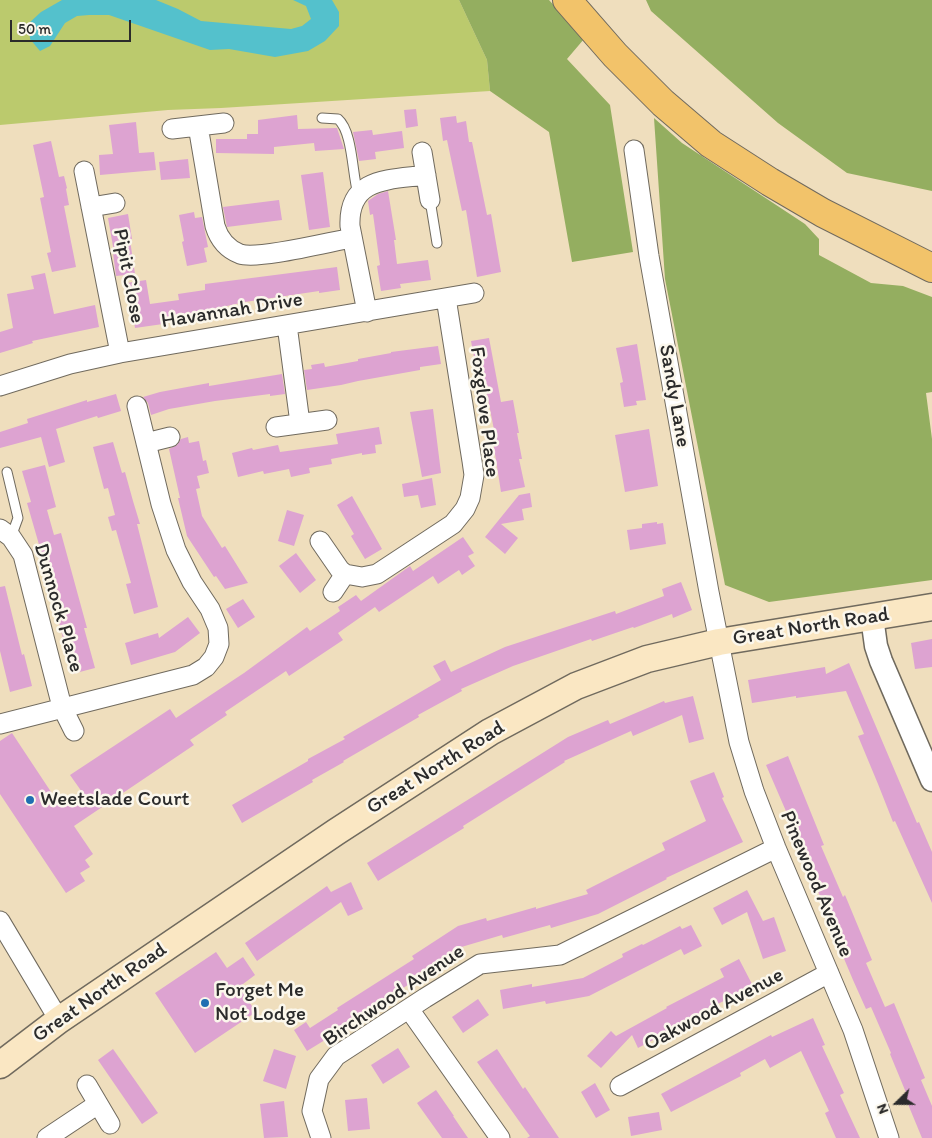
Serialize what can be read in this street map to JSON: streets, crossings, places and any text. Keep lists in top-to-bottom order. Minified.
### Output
{"streets":{"main road":["Great North Road"],"street":["Pipit Close","Havannah Drive","Sandy Lane","Foxglove Place","Dunnock Place","Pinewood Avenue","Birchwood Avenue","Oakwood Avenue"]},"crossings":[["Pipit Close","Havannah Drive"],["Havannah Drive","Foxglove Place"],["Sandy Lane","Great North Road"],["Sandy Lane","Pinewood Avenue"],["Great North Road","Pinewood Avenue"],["Pinewood Avenue","Birchwood Avenue"],["Pinewood Avenue","Oakwood Avenue"]],"places":["Weetslade Court","Forget Me Not Lodge"],"scale_bar":"50 m","north":"left"}
